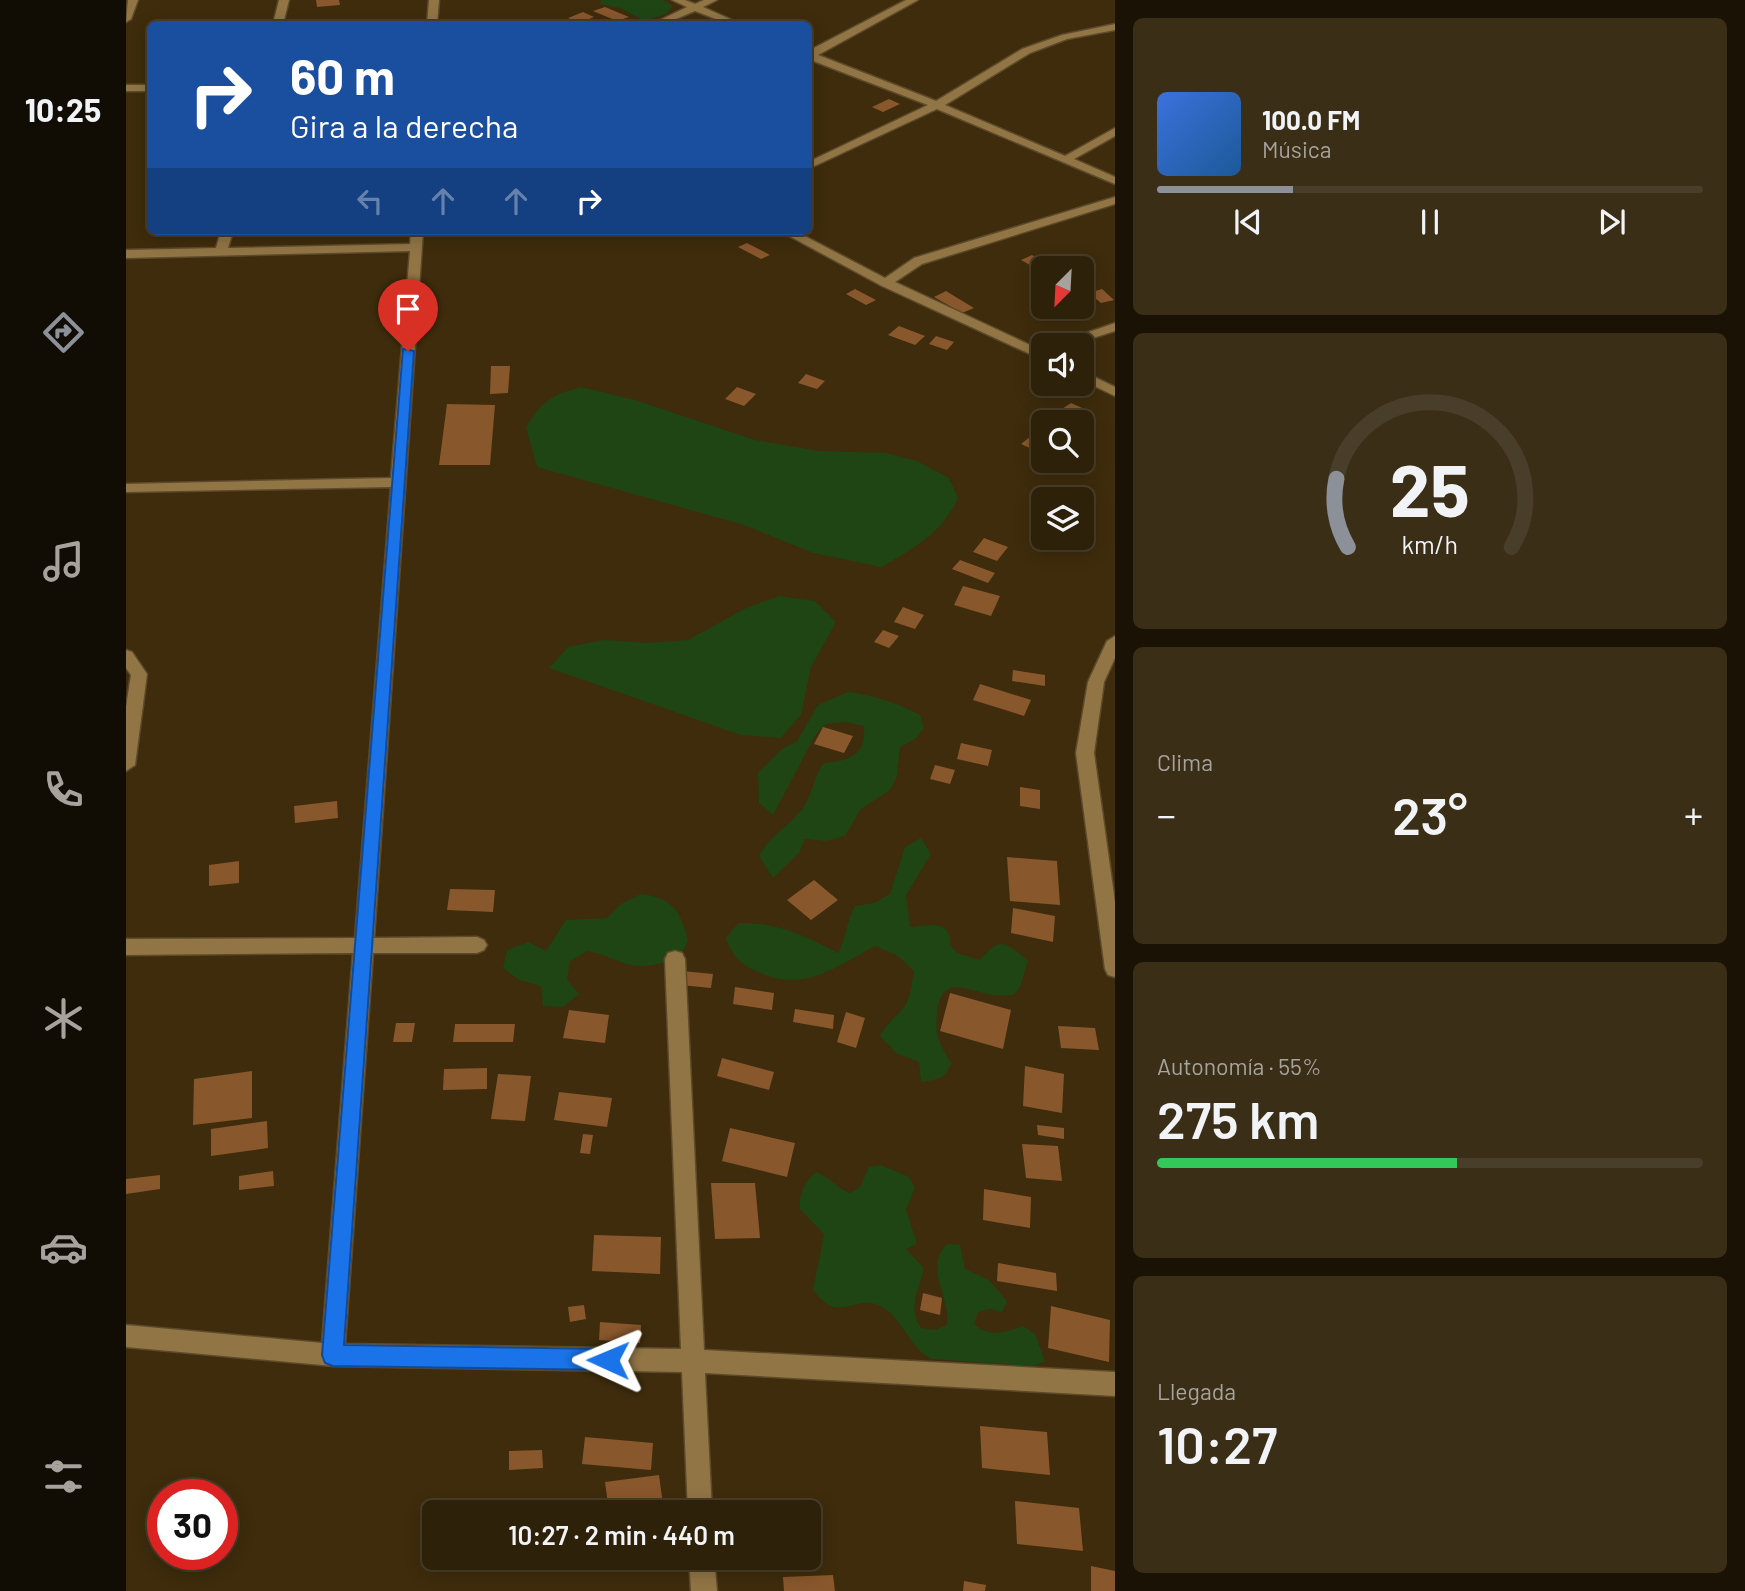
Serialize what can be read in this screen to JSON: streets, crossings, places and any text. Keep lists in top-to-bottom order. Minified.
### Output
{"north":"bottom left","page":{"tabs":"10:25","turn":["60 m","Gira a la derecha"],"song":["100.0 FM","Música"],"tile":["Clima",["Autonomía · 55%","275 km"],["Llegada","10:27"]],"heat":["−","23°","+"],"limit":"30","trip":"10:27 · 2 min · 440 m","gauge":["25","km/h"]}}
